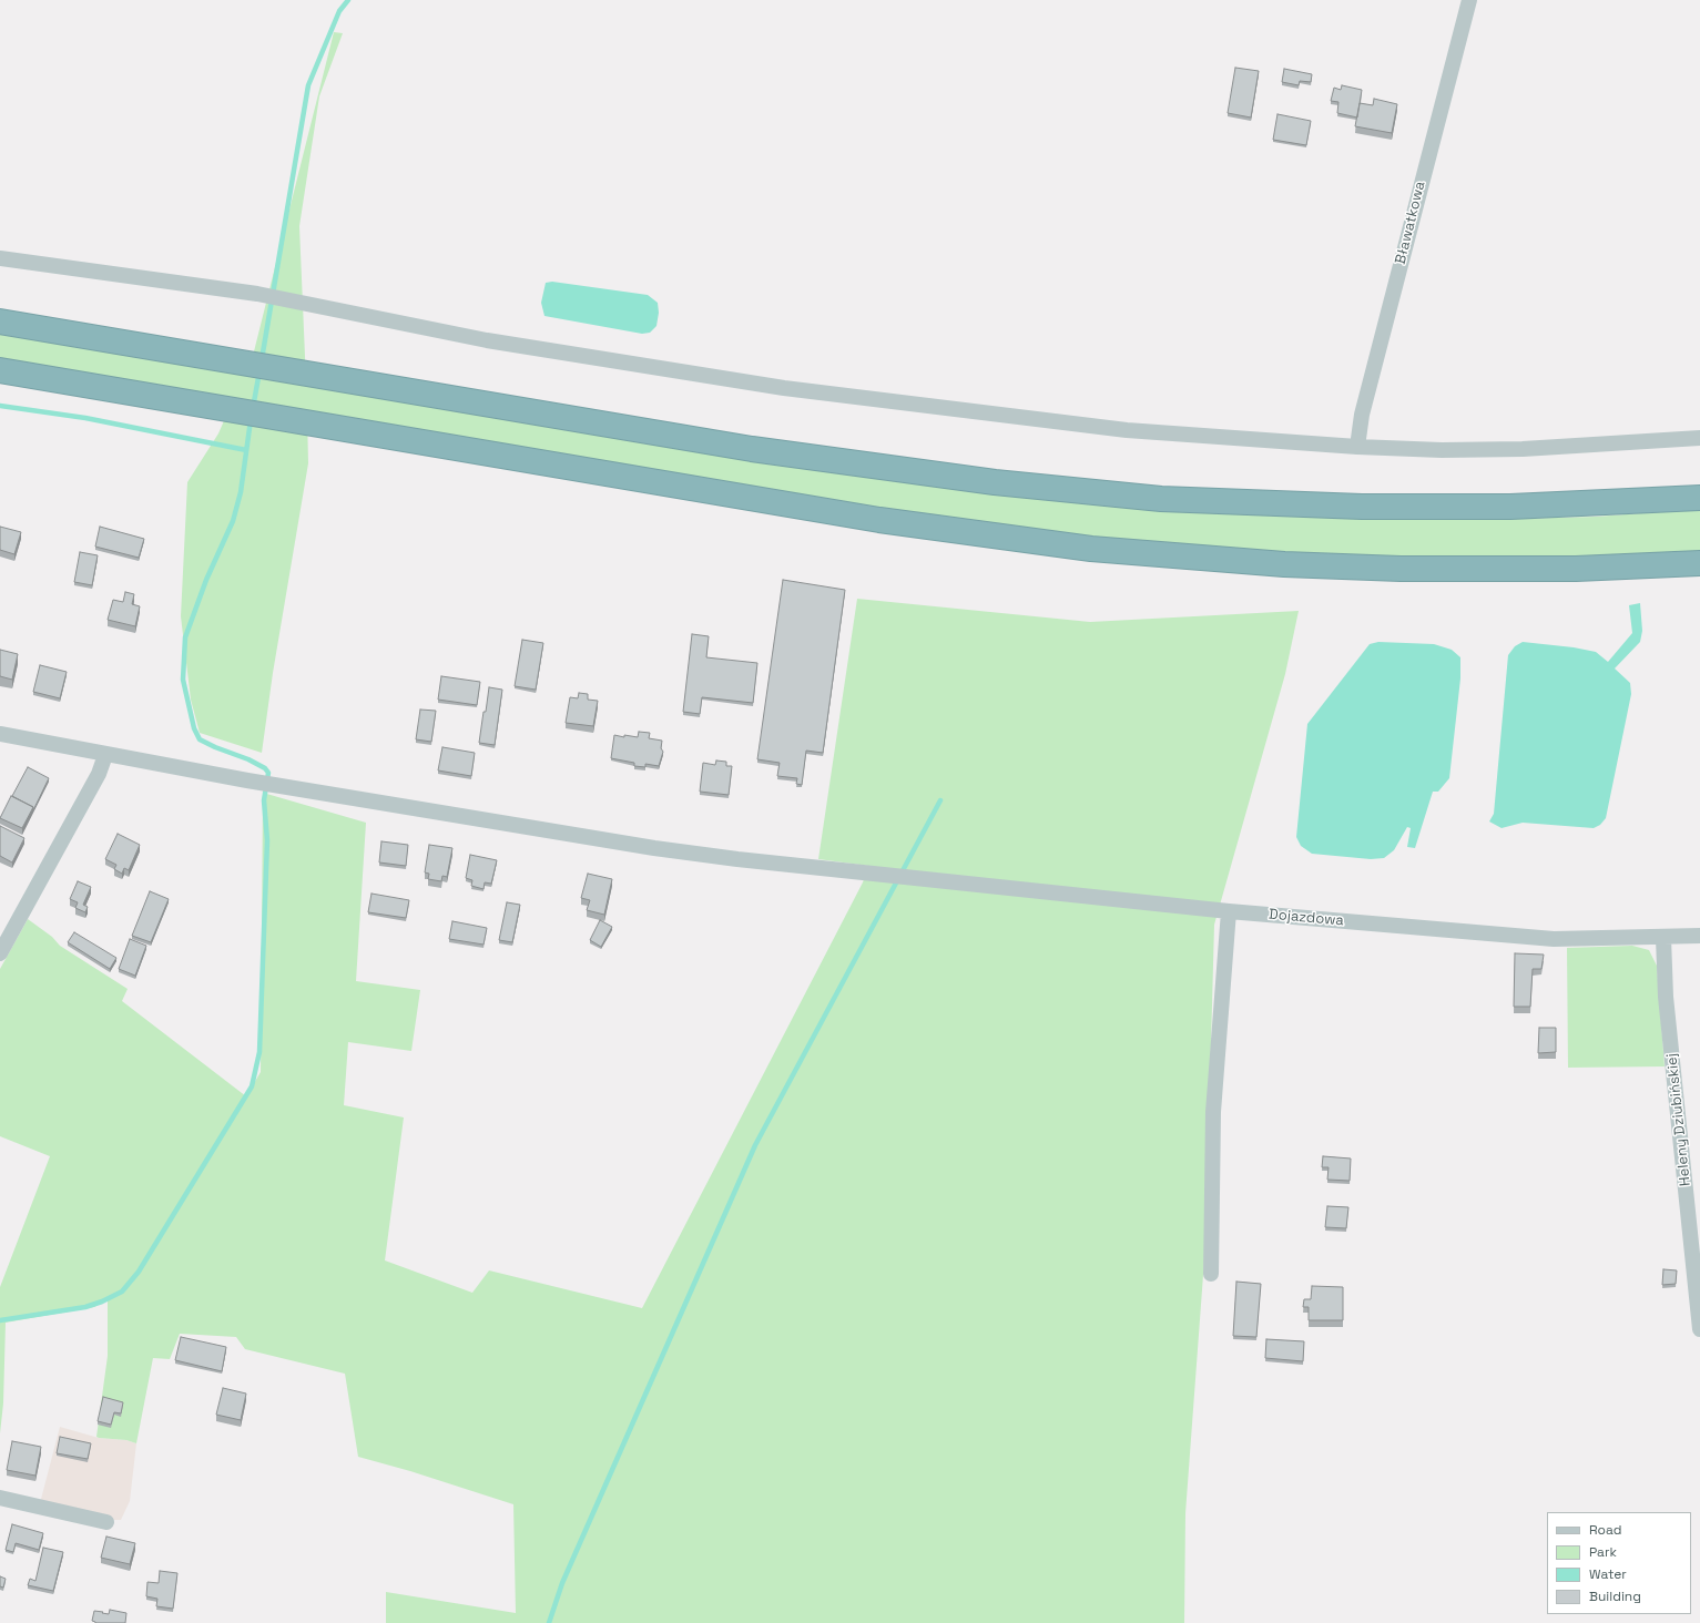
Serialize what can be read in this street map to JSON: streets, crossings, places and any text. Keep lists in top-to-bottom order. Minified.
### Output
{"streets":{"street":["Bławatkowa","Dojazdowa","Heleny Dziubińskiej"]},"crossings":[["Dojazdowa","Heleny Dziubińskiej"]],"legend":["Road","Park","Water","Building"]}
